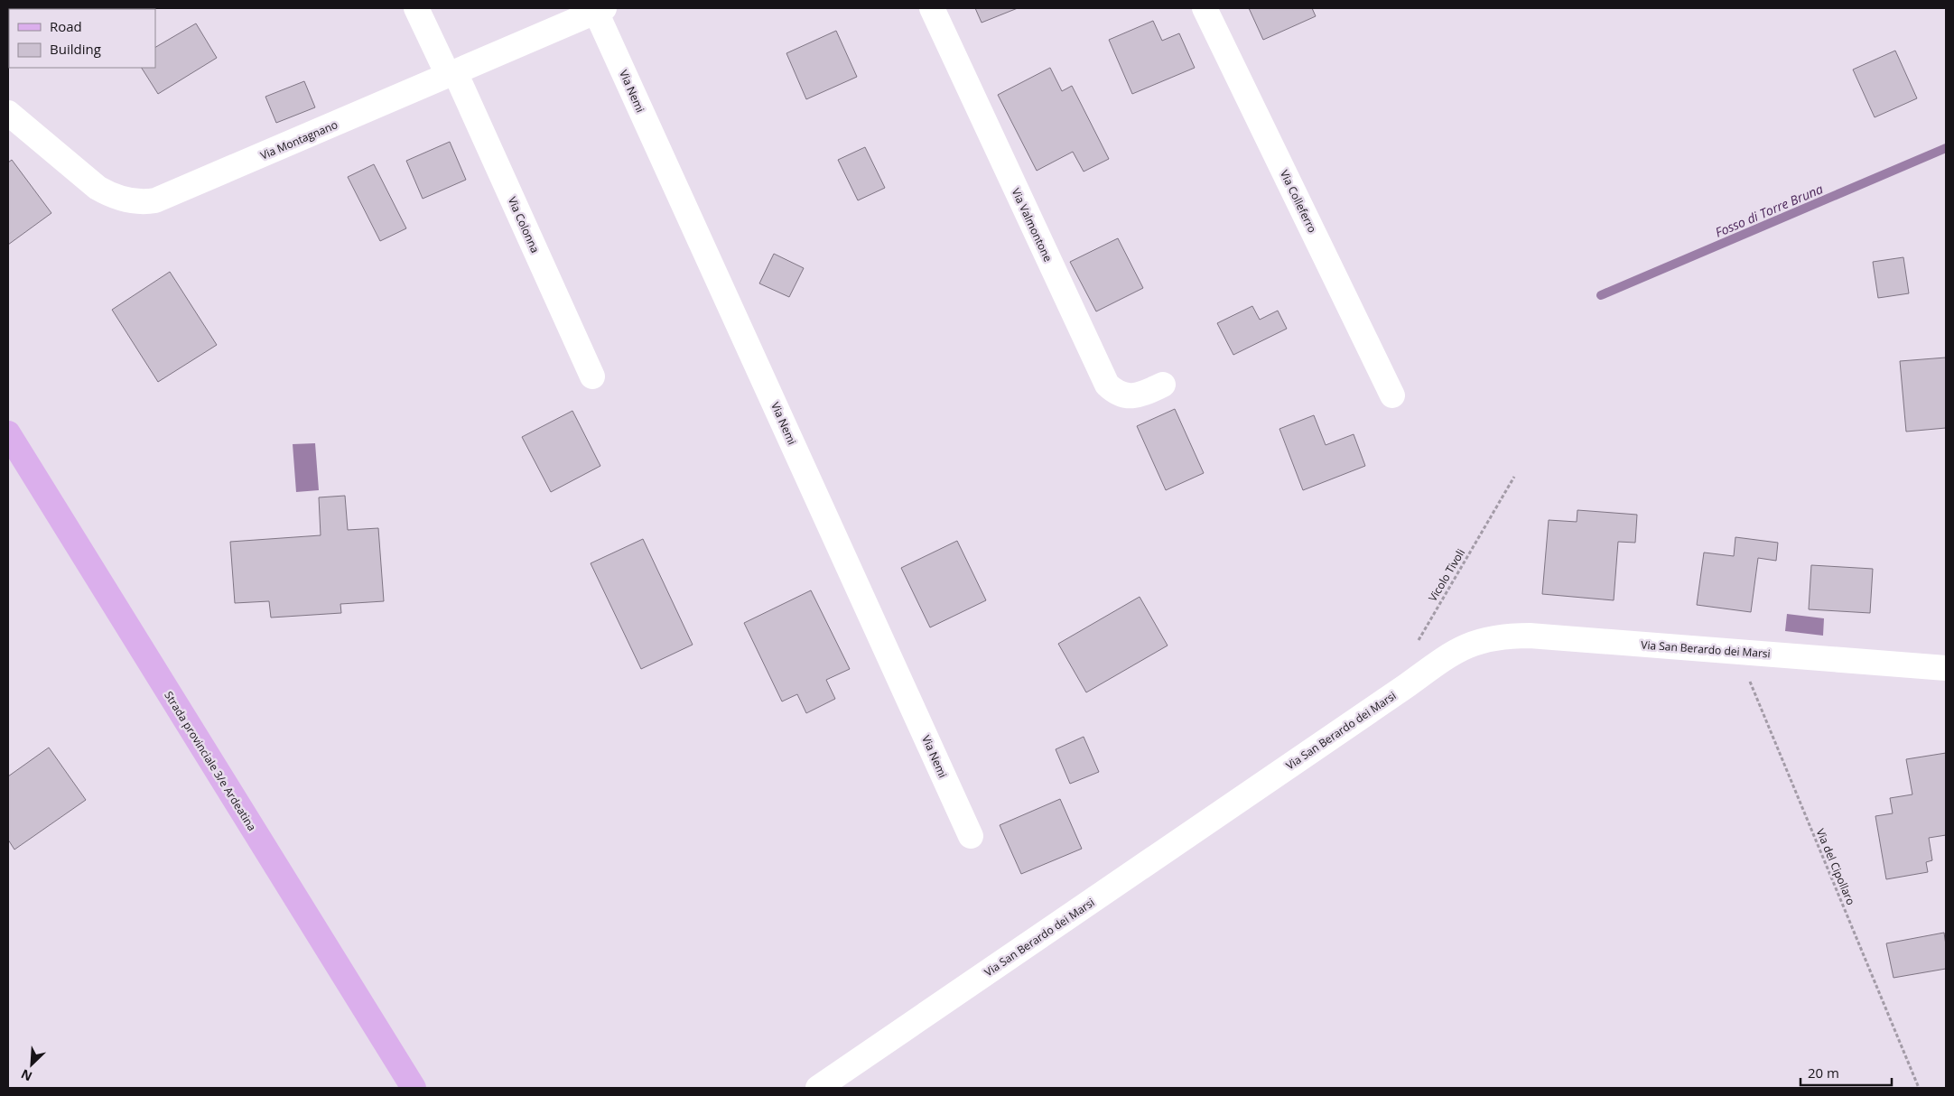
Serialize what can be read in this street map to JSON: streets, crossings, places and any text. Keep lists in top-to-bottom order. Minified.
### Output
{"streets":{"main road":["Strada provinciale 3/e Ardeatina"],"street":["Via Nemi","Via Montagnano","Via Colleferro","Via Colonna","Via Valmontone","Via San Berardo dei Marsi"],"path":["Vicolo Tivoli","Via del Cipollaro"]},"crossings":[["Via Nemi","Via Montagnano"],["Via Montagnano","Via Colonna"],["Via San Berardo dei Marsi","Via del Cipollaro"]],"water":["Fosso di Torre Bruna"],"legend":["Road","Building"],"scale_bar":"20 m","north":"bottom left"}
